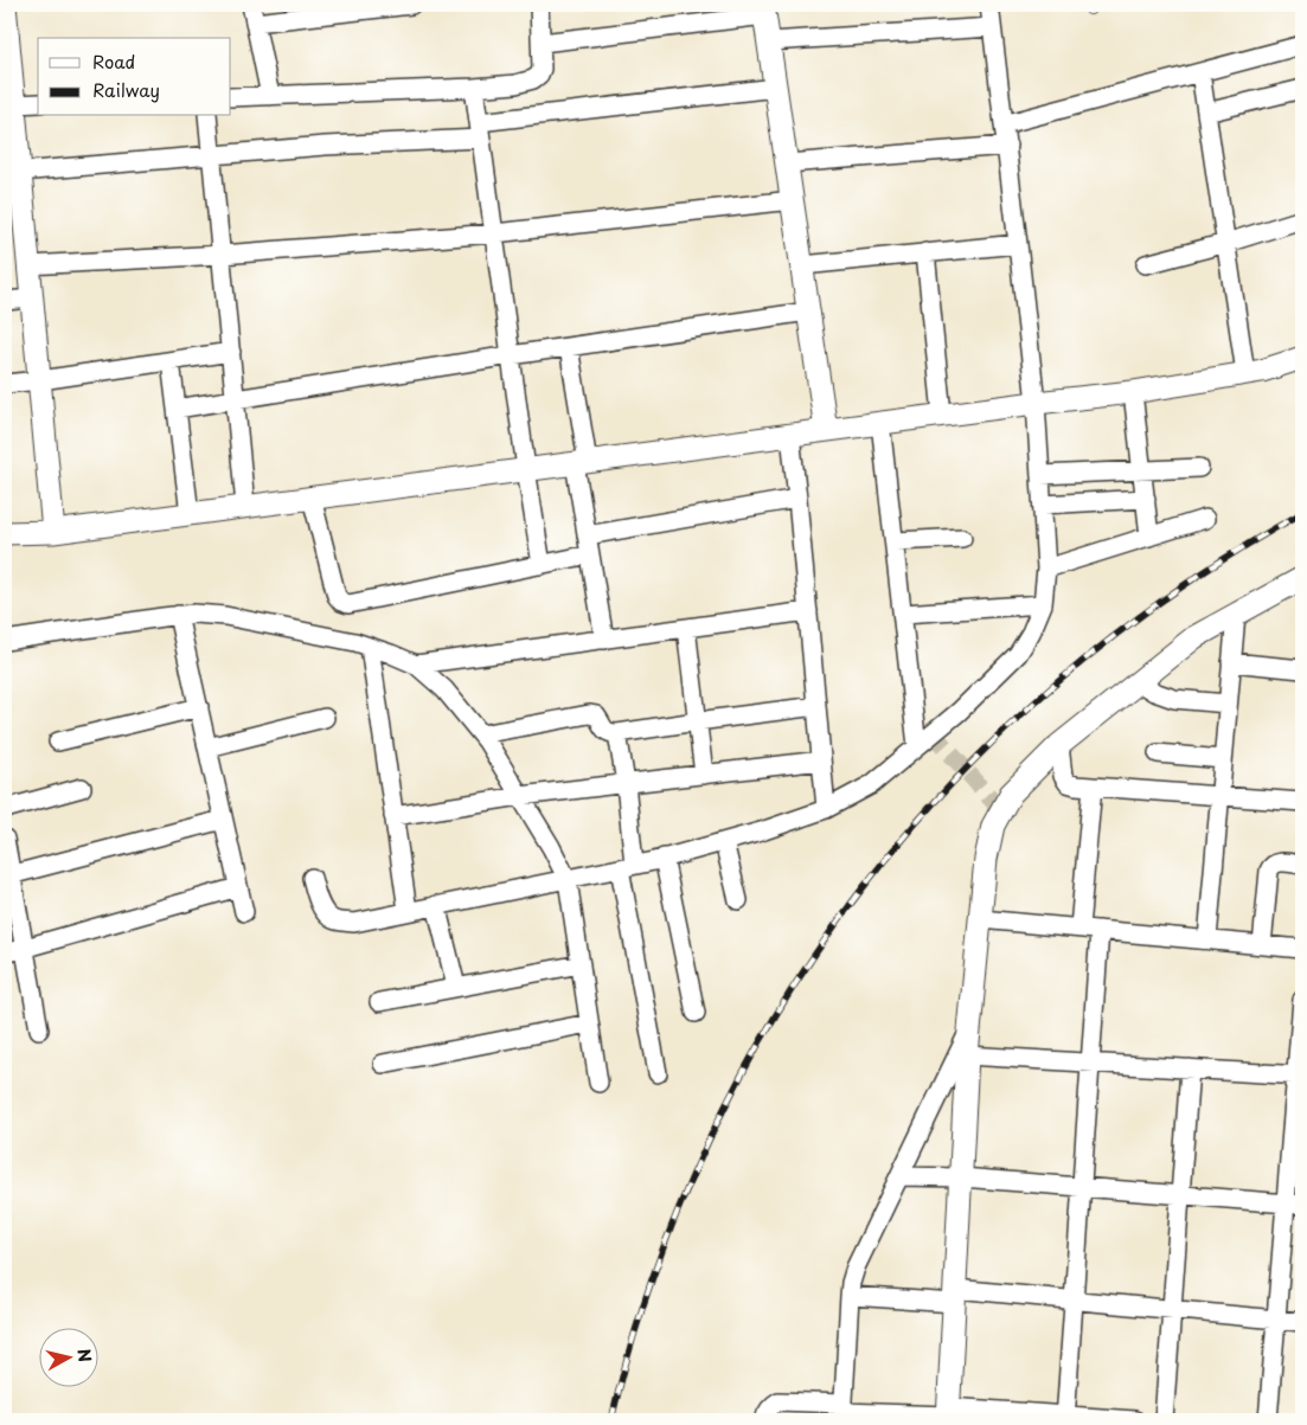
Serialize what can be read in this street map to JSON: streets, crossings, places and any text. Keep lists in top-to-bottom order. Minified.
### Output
{"legend":["Road","Railway"],"north":"right"}
